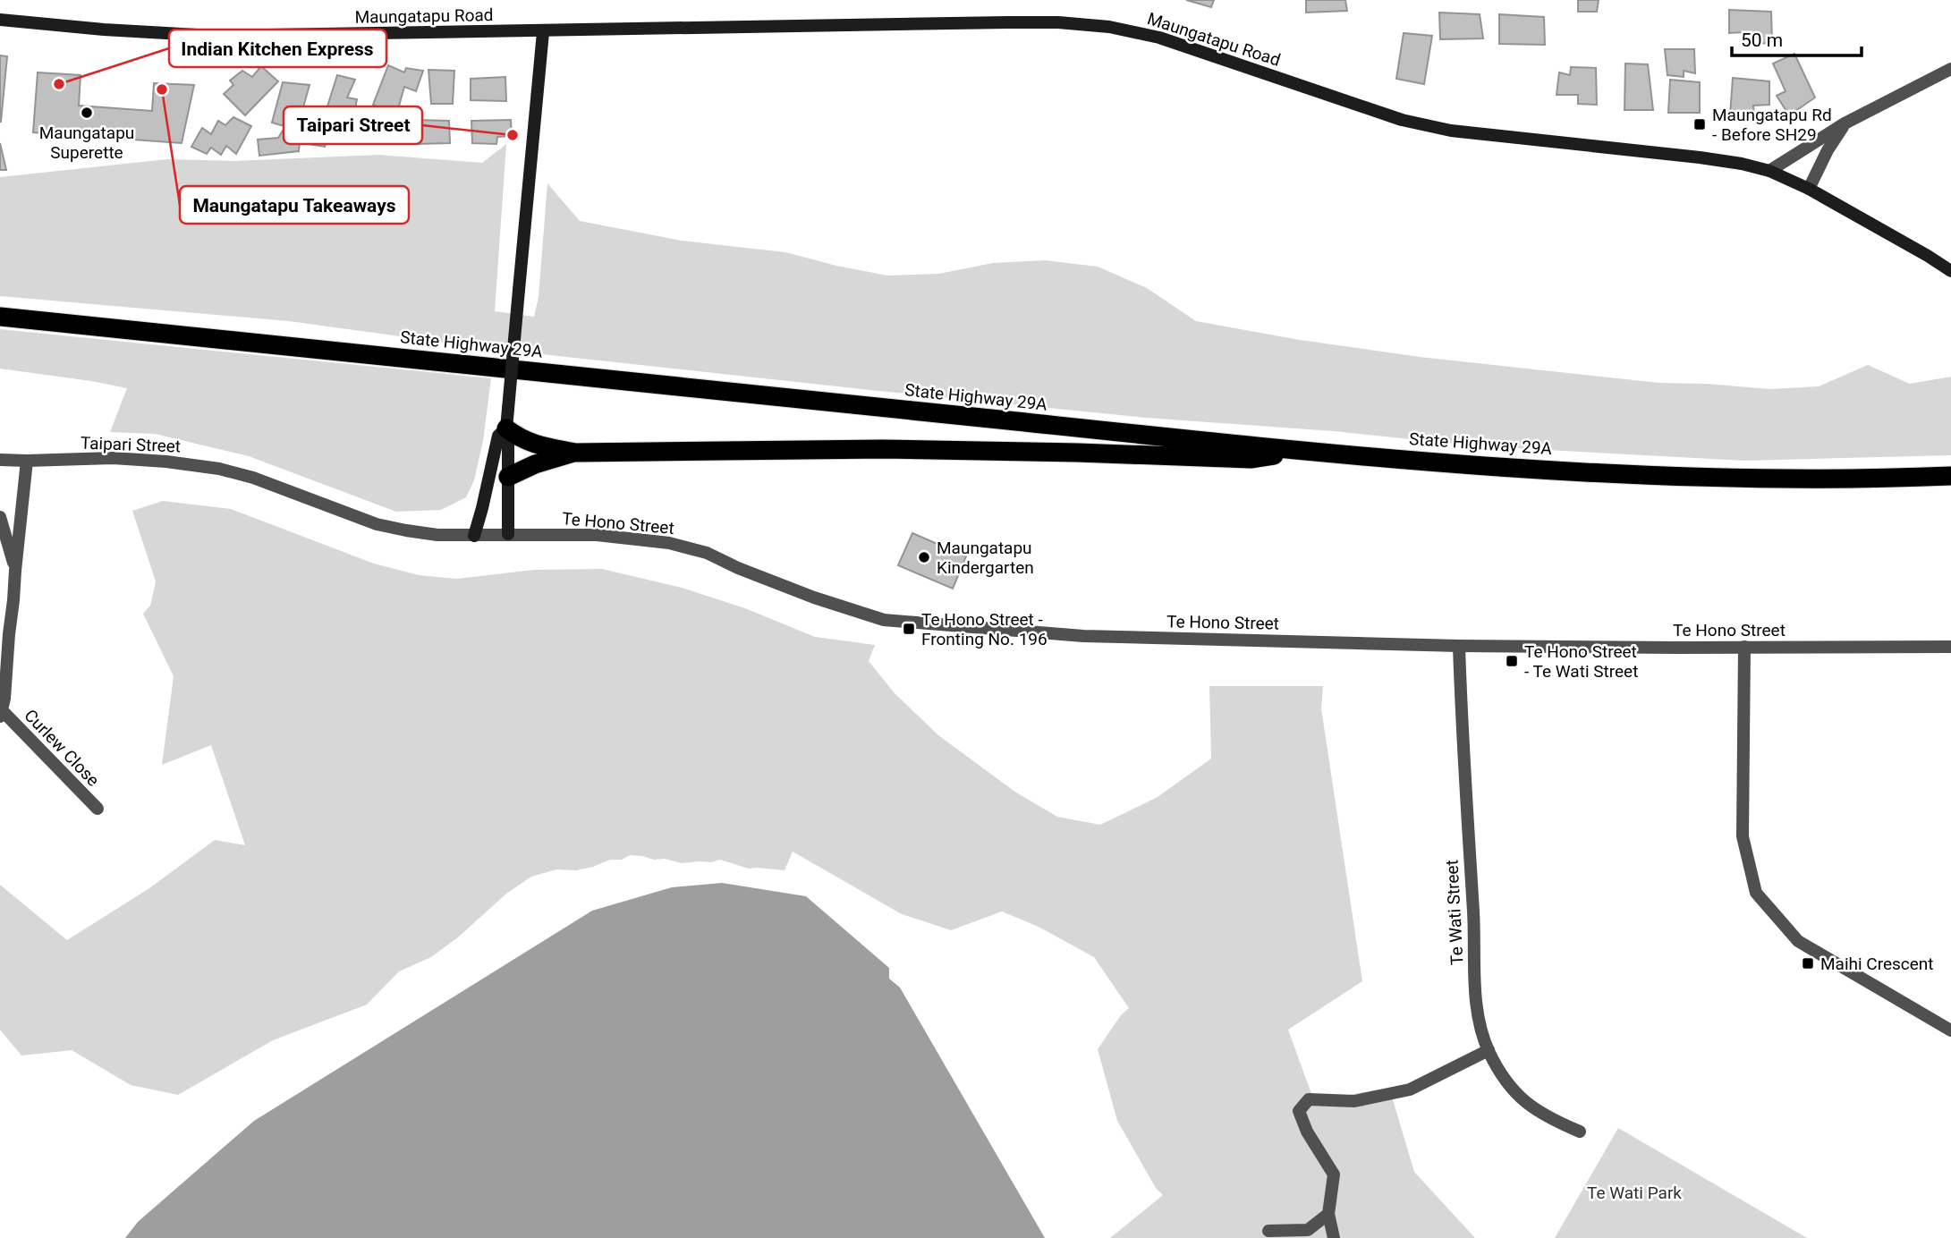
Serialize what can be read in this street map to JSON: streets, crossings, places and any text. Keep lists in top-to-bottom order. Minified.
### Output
{"streets":{"highway":["State Highway 29A"],"street":["Maungatapu Road","Taipari Street","Te Hono Street","Curlew Close","Te Wati Street"]},"crossings":[["Taipari Street","Te Hono Street"],["Te Hono Street","Te Wati Street"]],"parks":["Te Wati Park"],"places":{"other":["Indian Kitchen Express","Maungatapu Takeaways","Maungatapu Superette","Taipari Street","Maungatapu Kindergarten"],"transit":["Maungatapu Rd - Before SH29","Te Hono Street - Fronting No. 196","Te Hono Street - Te Wati Street","Maihi Crescent"]},"scale_bar":"50 m"}
